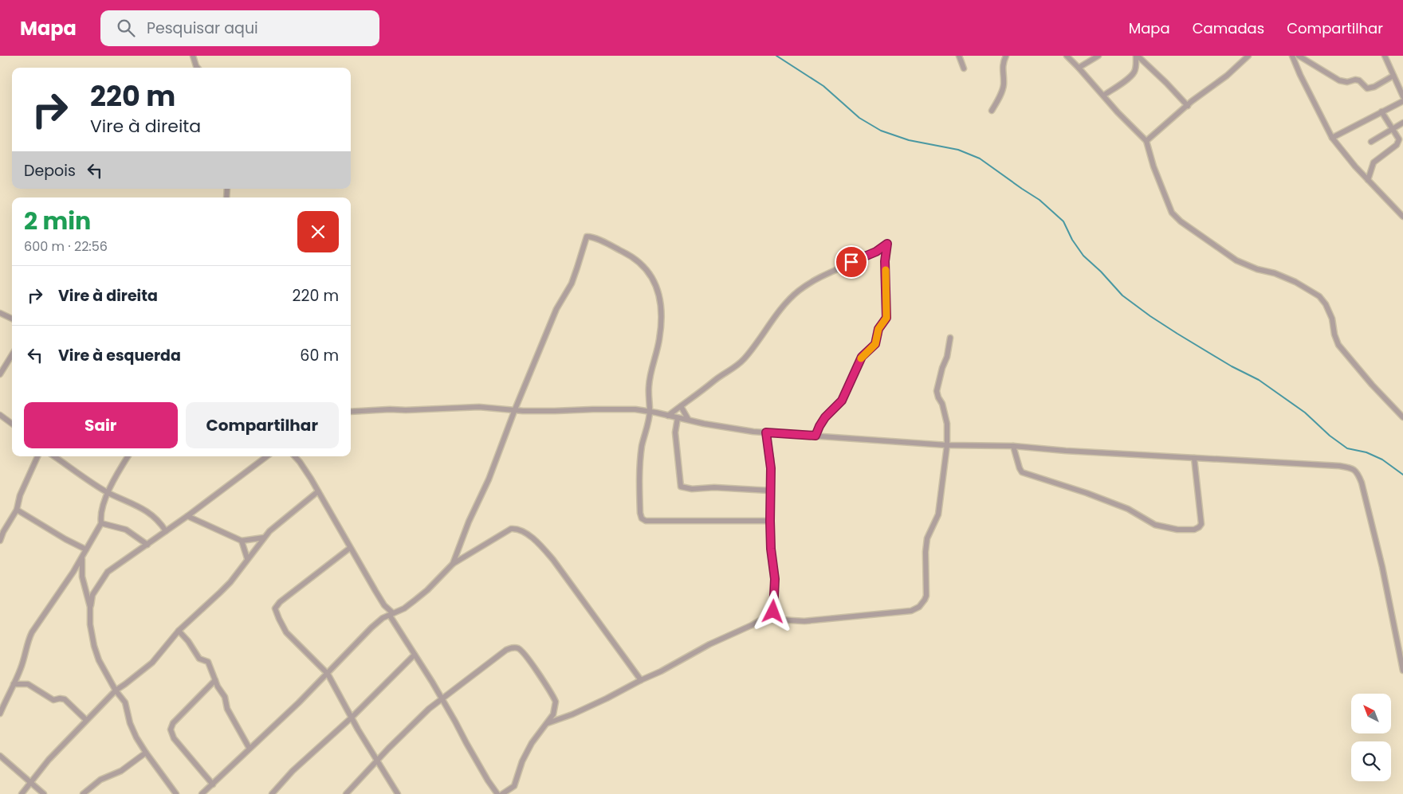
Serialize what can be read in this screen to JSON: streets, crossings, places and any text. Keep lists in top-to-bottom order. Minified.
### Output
{"north":"top left","page":{"header":"Mapa","search":"Pesquisar aqui","nav":["Mapa","Camadas","Compartilhar"],"turn":["220 m","Vire à direita"],"then":"Depois","heading":["2 min","600 m · 22:56"],"list":[{"name":"Vire à direita","value":"220 m"},{"name":"Vire à esquerda","value":"60 m"}],"buttons":["Sair","Compartilhar"]}}
